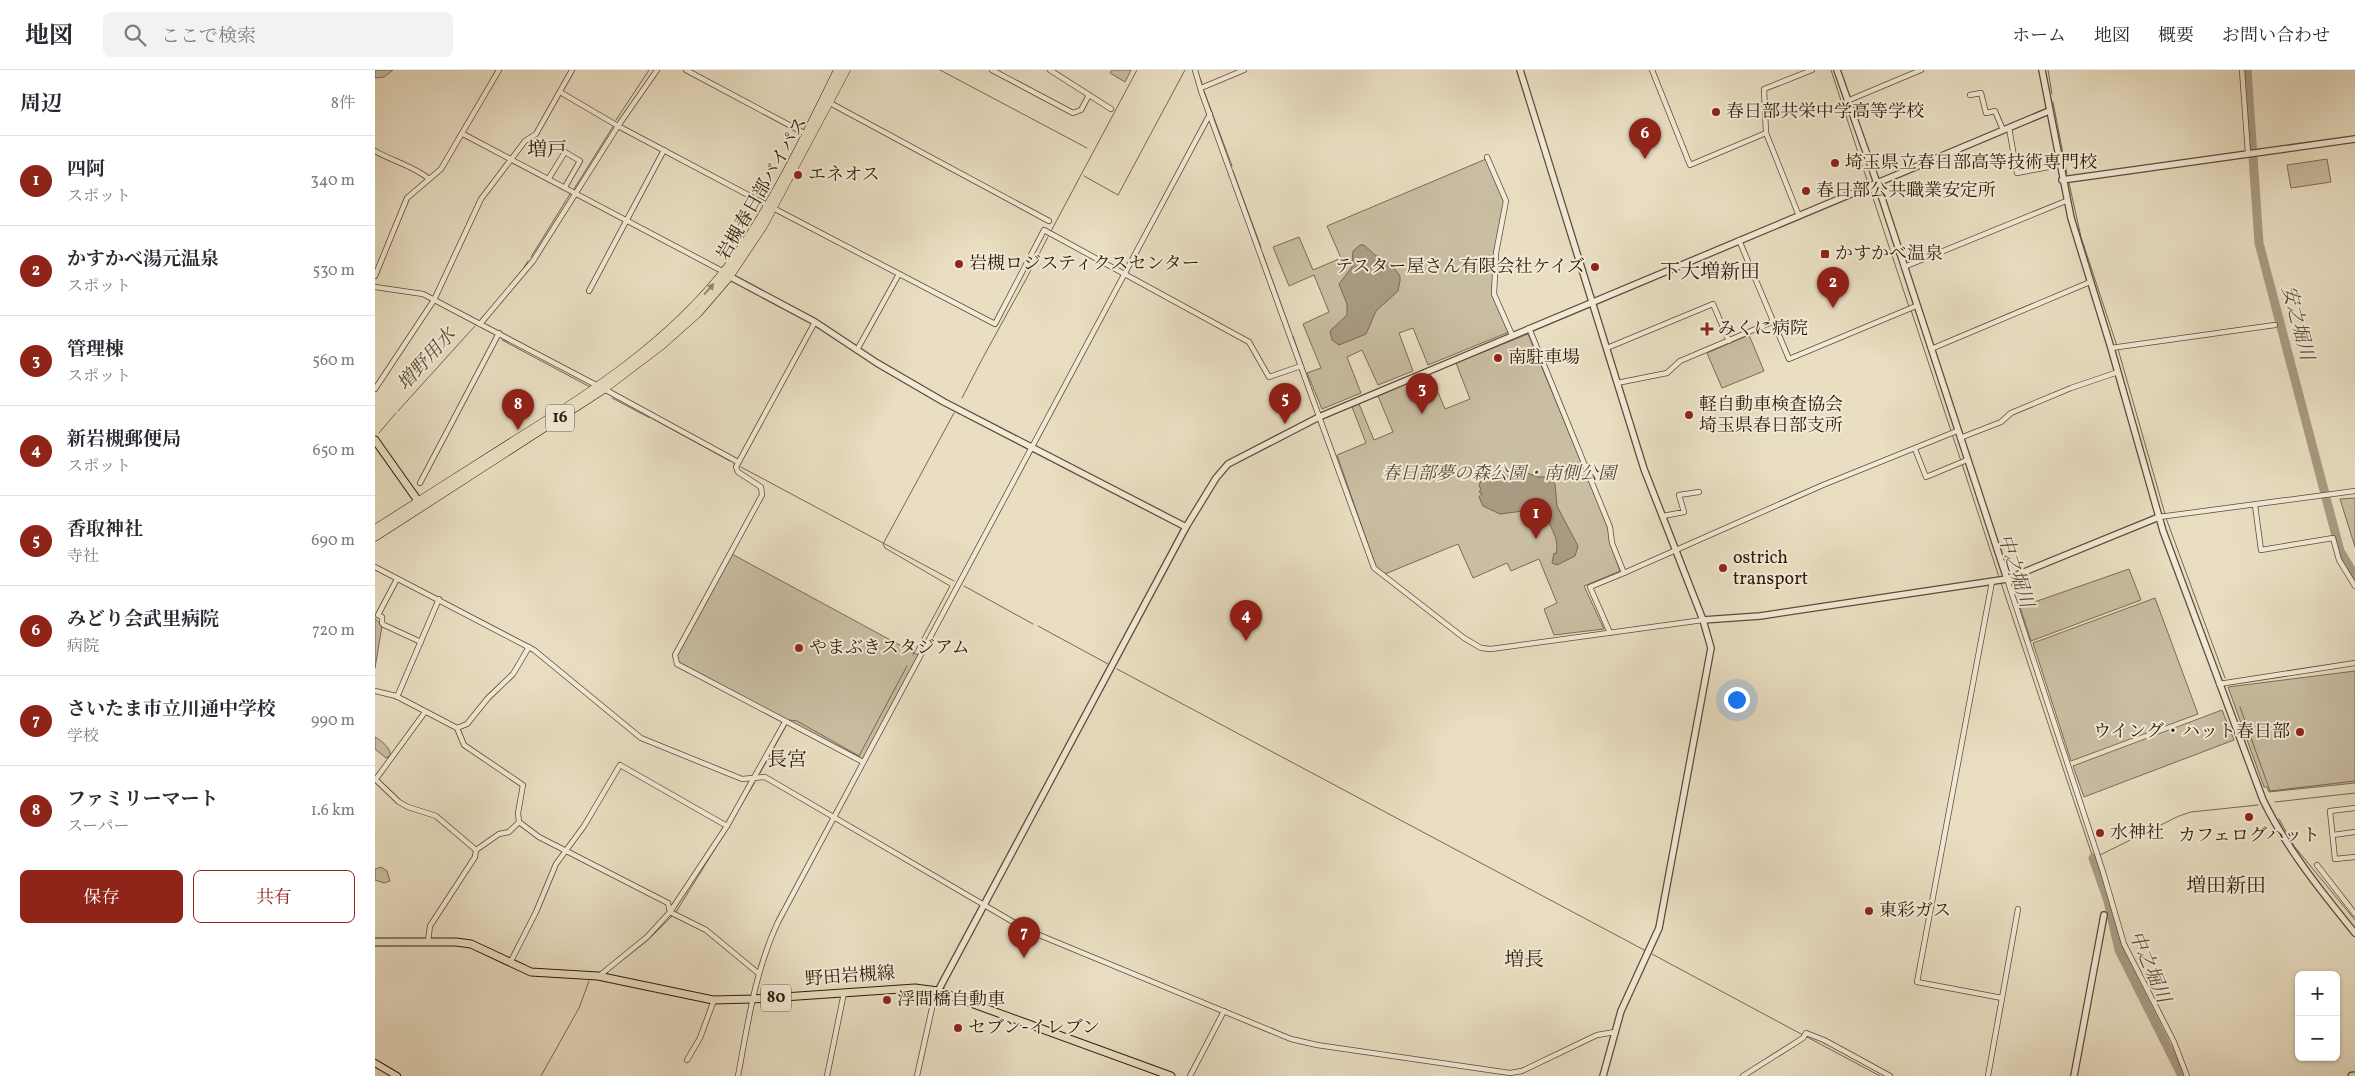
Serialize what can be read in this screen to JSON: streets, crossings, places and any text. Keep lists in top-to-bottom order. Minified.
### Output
{"streets":{"highway":["岩槻春日部バイパス","16"],"main road":["野田岩槻線","80"]},"districts":["増戸","下大増新田","長宮","増田新田","増長"],"water":["安之堀川","増野用水","中之堀川"],"parks":["春日部夢の森公園・南側公園"],"places":{"other":["春日部共栄中学高等学校","埼玉県立春日部高等技術専門校","エネオス","春日部公共職業安定所","岩槻ロジスティクスセンター","テスター屋さん有限会社ケイズ","南駐車場","軽自動車検査協会 埼玉県春日部支所","ostrich transport","やまぶきスタジアム","ウイング・ハット春日部","カフェログハット","水神社","東彩ガス","浮間橋自動車","セブン-イレブン"],"transit":["かすかべ温泉"],"health":["みくに病院"]},"page":{"header":"地図","search":"ここで検索","nav":["ホーム","地図","概要","お問い合わせ"],"heading":["周辺","8件"],"pins":["6","2","3","5","8","1","4","7"],"list":[{"mark":"1","name":"四阿","note":"スポット","value":"340 m"},{"mark":"2","name":"かすかべ湯元温泉","note":"スポット","value":"530 m"},{"mark":"3","name":"管理棟","note":"スポット","value":"560 m"},{"mark":"4","name":"新岩槻郵便局","note":"スポット","value":"650 m"},{"mark":"5","name":"香取神社","note":"寺社","value":"690 m"},{"mark":"6","name":"みどり会武里病院","note":"病院","value":"720 m"},{"mark":"7","name":"さいたま市立川通中学校","note":"学校","value":"990 m"},{"mark":"8","name":"ファミリーマート","note":"スーパー","value":"1.6 km"}],"buttons":["保存","共有"],"map_buttons":["+","−"]}}
